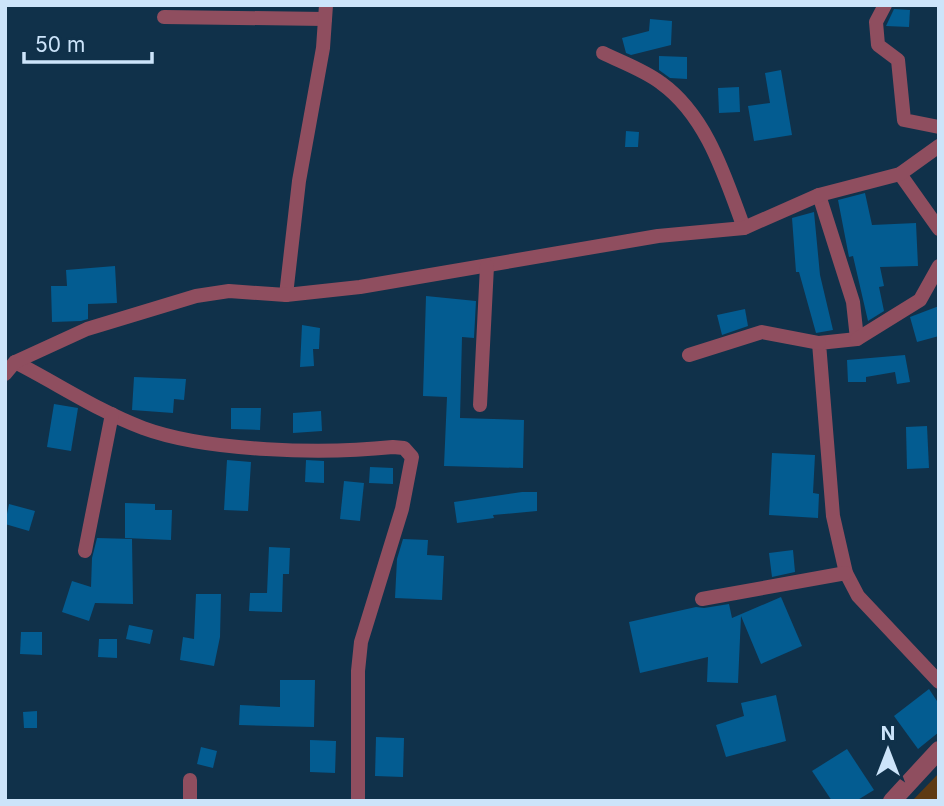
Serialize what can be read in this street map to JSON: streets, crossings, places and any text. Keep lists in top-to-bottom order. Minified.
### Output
{"scale_bar":"50 m","north":"top"}
